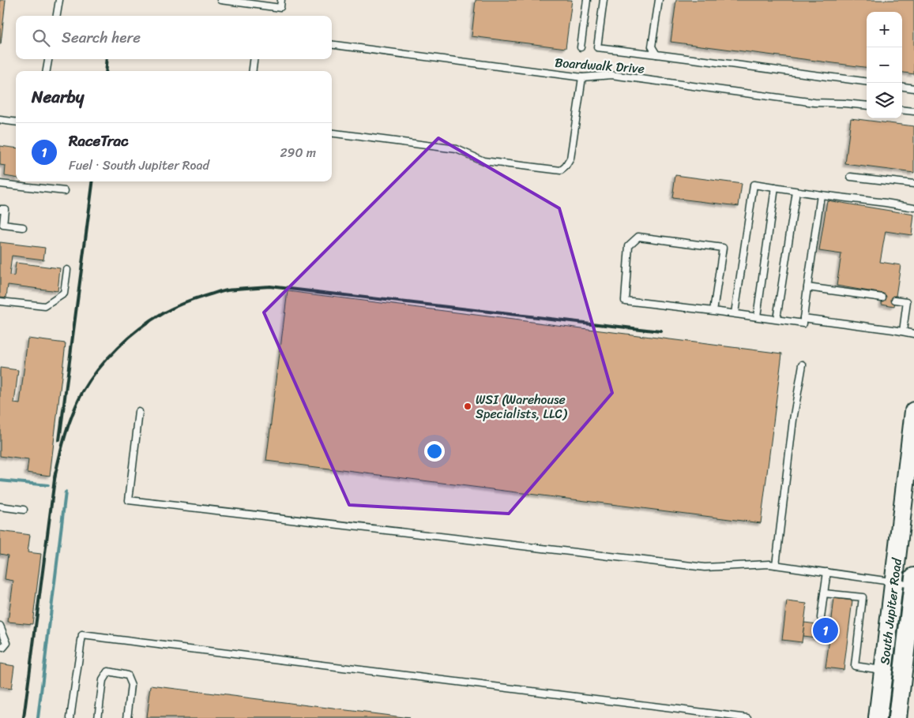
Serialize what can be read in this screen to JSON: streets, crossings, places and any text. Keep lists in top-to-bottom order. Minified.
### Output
{"streets":{"main road":["South Jupiter Road"],"lane":["Boardwalk Drive"]},"places":["WSI (Warehouse Specialists, LLC)"],"page":{"map_buttons":["+","−"],"search":"Search here","heading":"Nearby","list":[{"mark":"1","name":"RaceTrac","note":"Fuel · South Jupiter Road","value":"290 m"}],"pins":"1"}}
